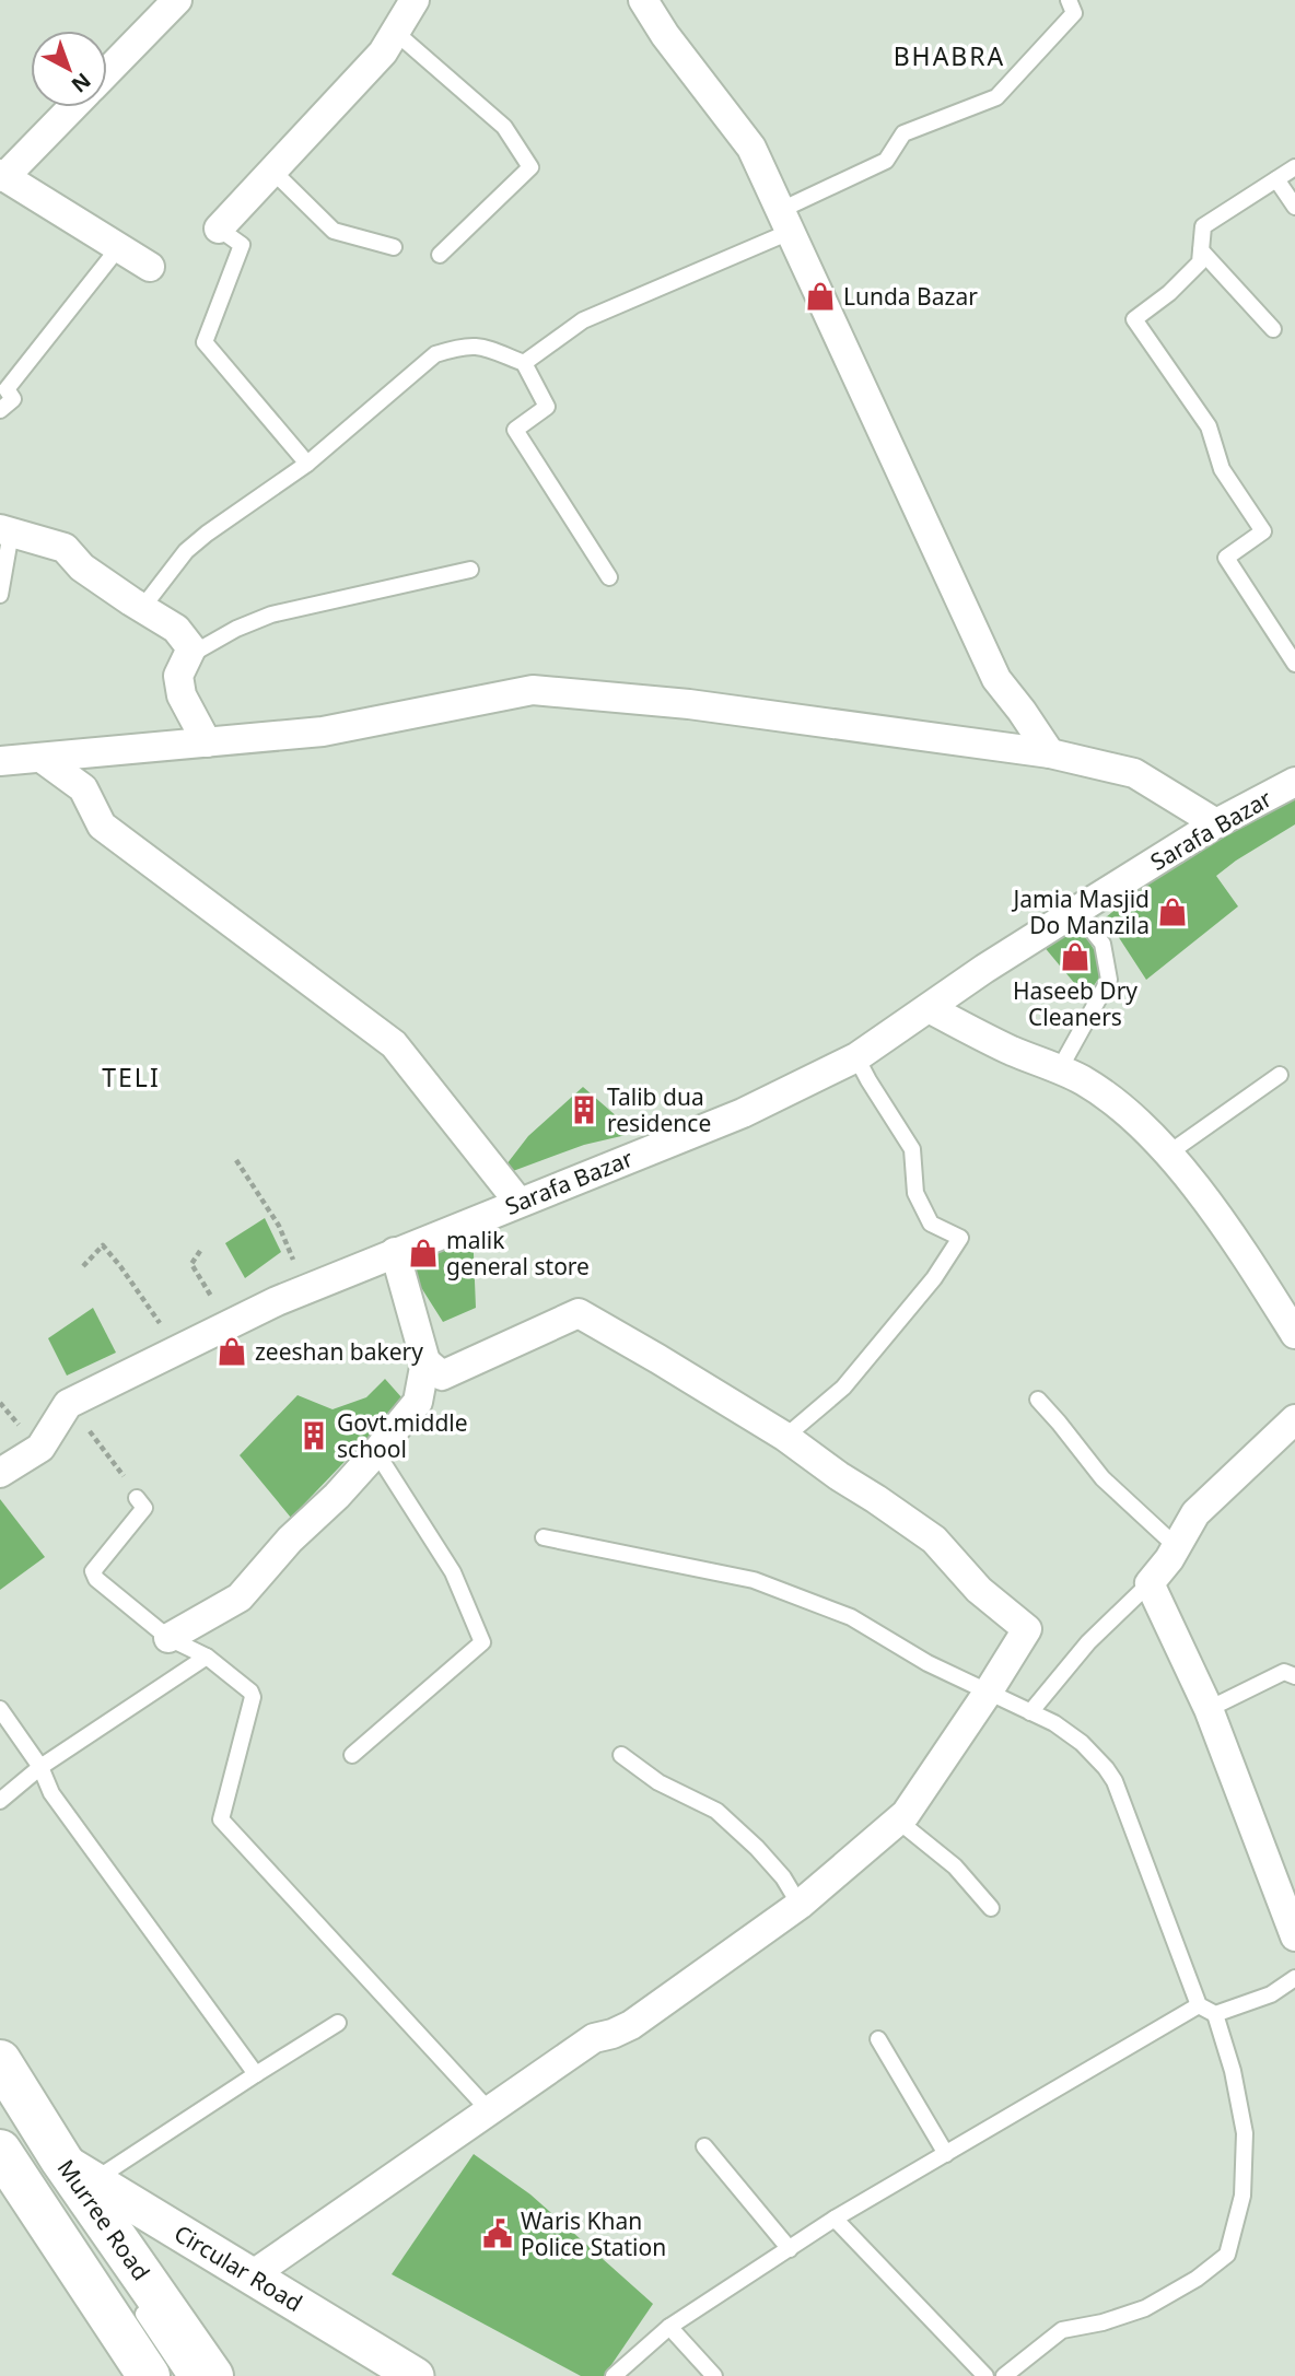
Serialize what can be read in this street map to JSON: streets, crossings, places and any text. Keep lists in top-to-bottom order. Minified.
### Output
{"streets":{"main road":["Murree Road"],"street":["Sarafa Bazar","Circular Road"]},"crossings":[["Murree Road","Circular Road"]],"districts":["BHABRA","TELI"],"places":{"shop":["Lunda Bazar","Jamia Masjid Do Manzila","Haseeb Dry Cleaners","malik general store","zeeshan bakery"],"building":["Talib dua residence","Govt.middle school"],"public building":["Waris Khan Police Station"]},"north":"bottom right"}
